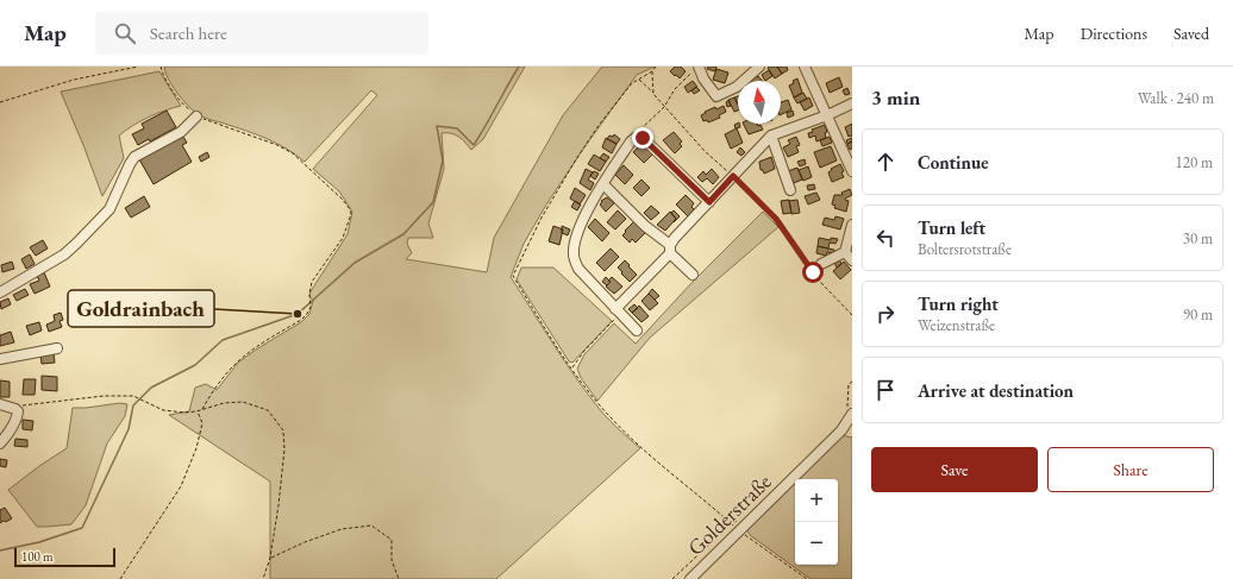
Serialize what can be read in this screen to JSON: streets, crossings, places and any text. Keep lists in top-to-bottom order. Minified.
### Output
{"streets":{"street":["Golderstraße"]},"places":["Goldrainbach"],"scale_bar":"100 m","north":"top","page":{"header":"Map","search":"Search here","nav":["Map","Directions","Saved"],"heading":["3 min","Walk · 240 m"],"list":[["Continue","120 m"],["Turn left","Boltersrotstraße","30 m"],["Turn right","Weizenstraße","90 m"],"Arrive at destination"],"buttons":["Save","Share"],"map_buttons":["+","−"],"scale":"100 m"}}
